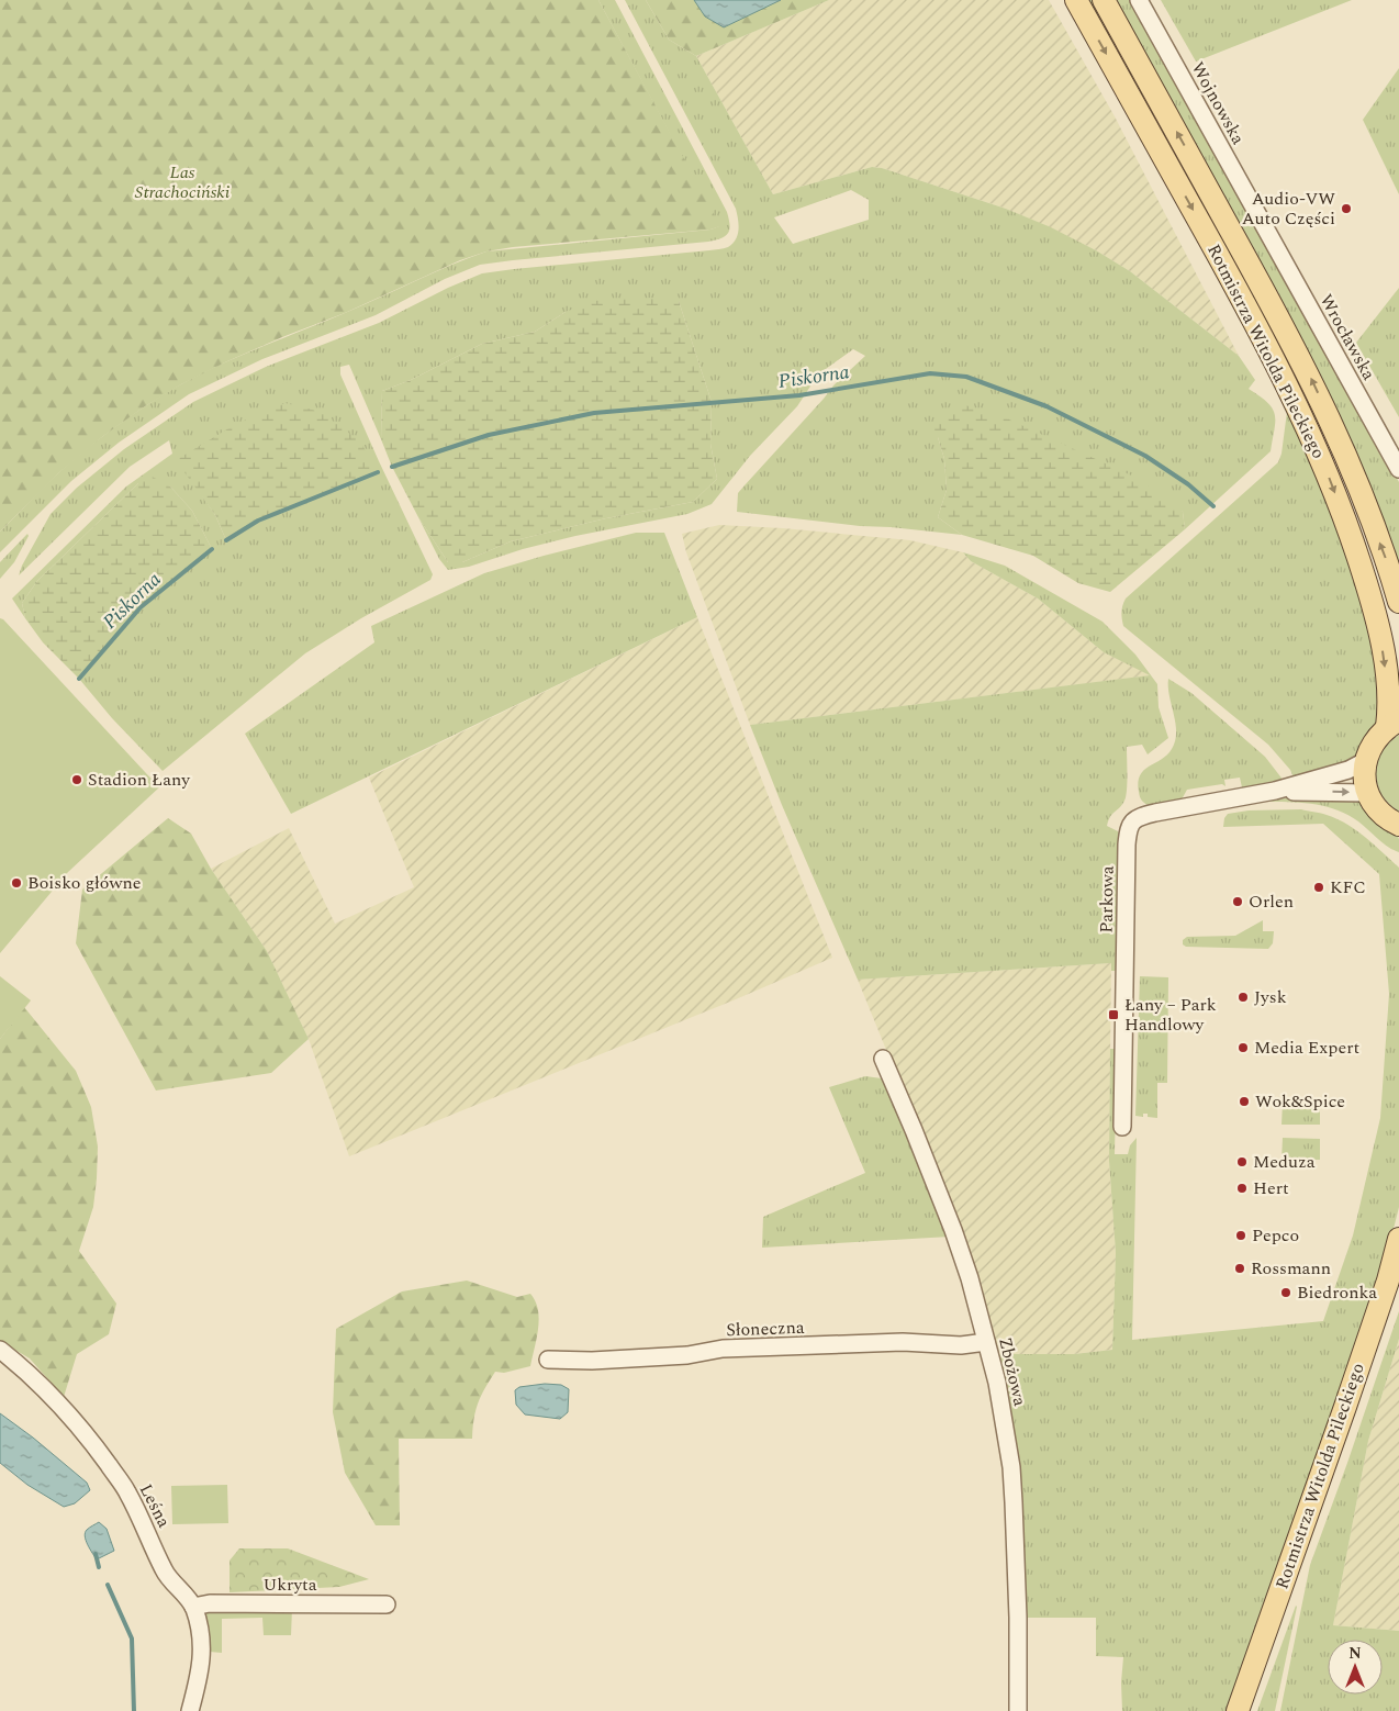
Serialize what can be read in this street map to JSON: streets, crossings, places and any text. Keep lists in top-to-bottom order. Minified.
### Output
{"streets":{"main road":["Rotmistrza Witolda Pileckiego"],"street":["Wojnowska","Wrocławska","Parkowa","Słoneczna","Zbożowa","Leśna","Ukryta"]},"crossings":[["Wojnowska","Wrocławska"],["Słoneczna","Zbożowa"],["Leśna","Ukryta"]],"water":["Piskorna"],"parks":["Las Strachociński"],"places":{"other":["Audio-VW Auto Części","Stadion Łany","Boisko główne","KFC","Orlen","Jysk","Media Expert","Wok&Spice","Meduza","Hert","Pepco","Rossmann","Biedronka"],"transit":["Łany – Park Handlowy"]},"north":"top"}
